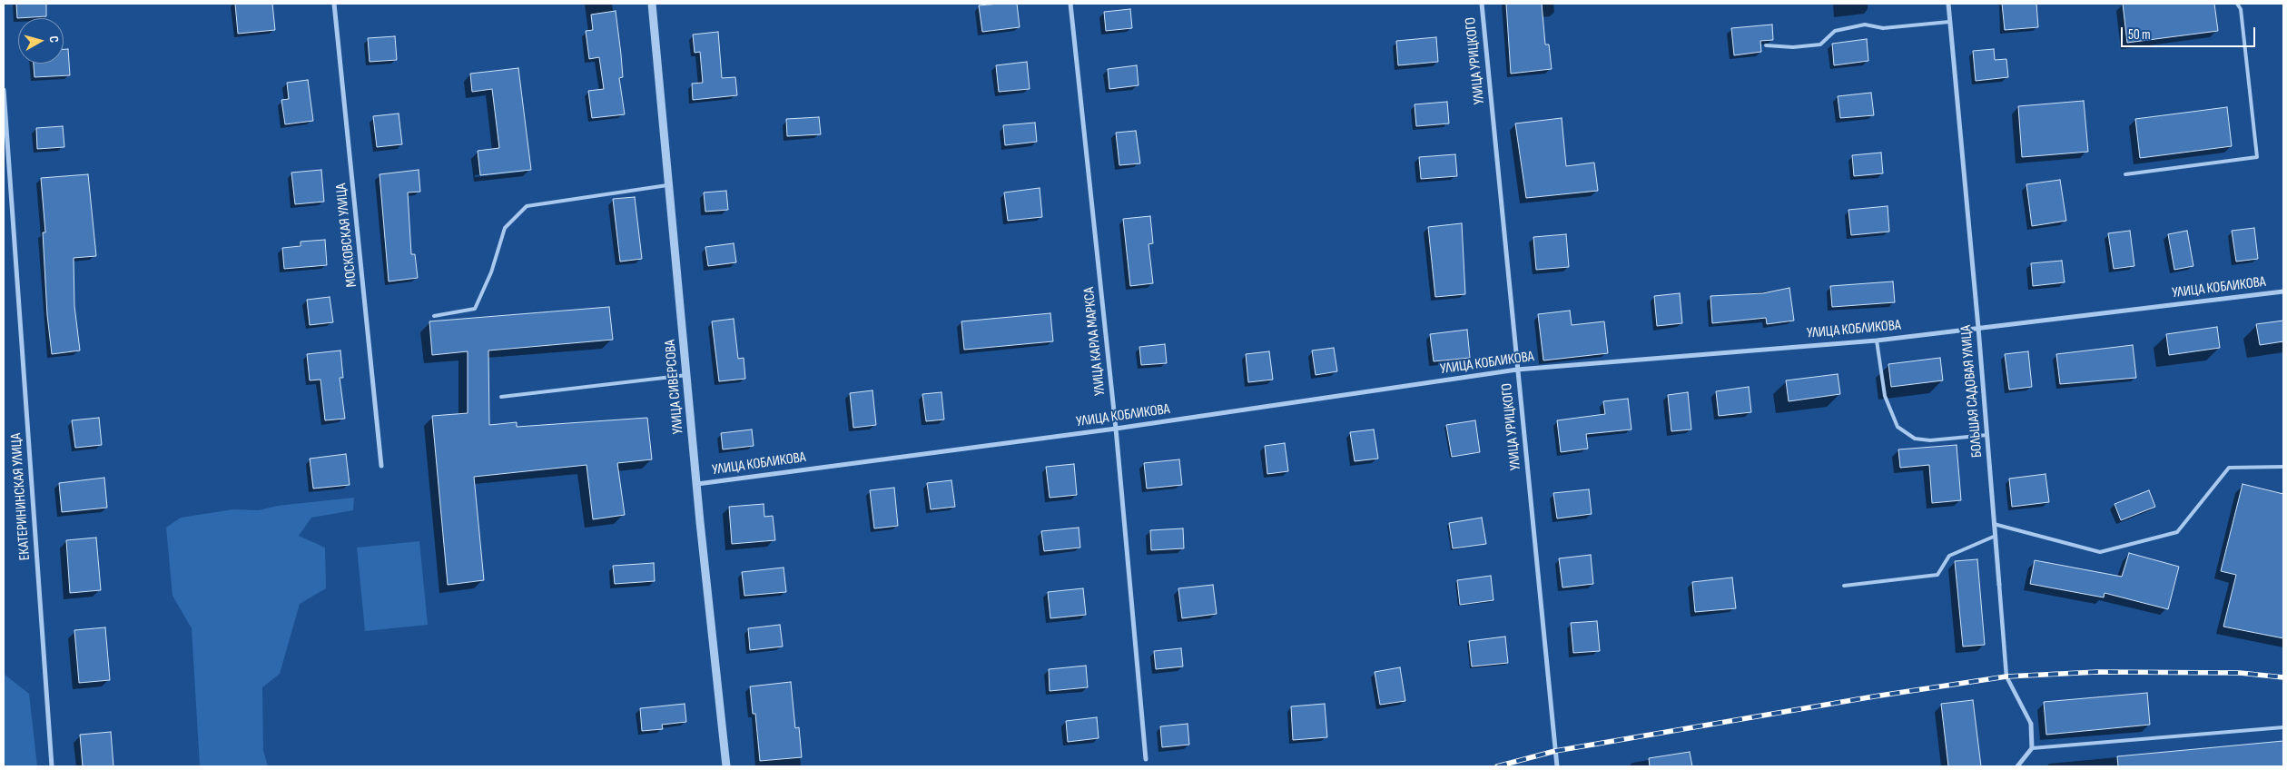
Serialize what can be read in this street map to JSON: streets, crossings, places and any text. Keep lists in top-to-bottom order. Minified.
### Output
{"streets":{"street":["УЛИЦА УРИЦКОГО","МОСКОВСКАЯ УЛИЦА","УЛИЦА КОБЛИКОВА","УЛИЦА КАРЛА МАРКСА","УЛИЦА СИВЕРСОВА","БОЛЬШАЯ САДОВАЯ УЛИЦА","ЕКАТЕРИНИНСКАЯ УЛИЦА"]},"crossings":[["УЛИЦА УРИЦКОГО","УЛИЦА КОБЛИКОВА"],["УЛИЦА КОБЛИКОВА","УЛИЦА КАРЛА МАРКСА"],["УЛИЦА КОБЛИКОВА","УЛИЦА СИВЕРСОВА"],["УЛИЦА КОБЛИКОВА","БОЛЬШАЯ САДОВАЯ УЛИЦА"]],"scale_bar":"50 m","north":"right"}
